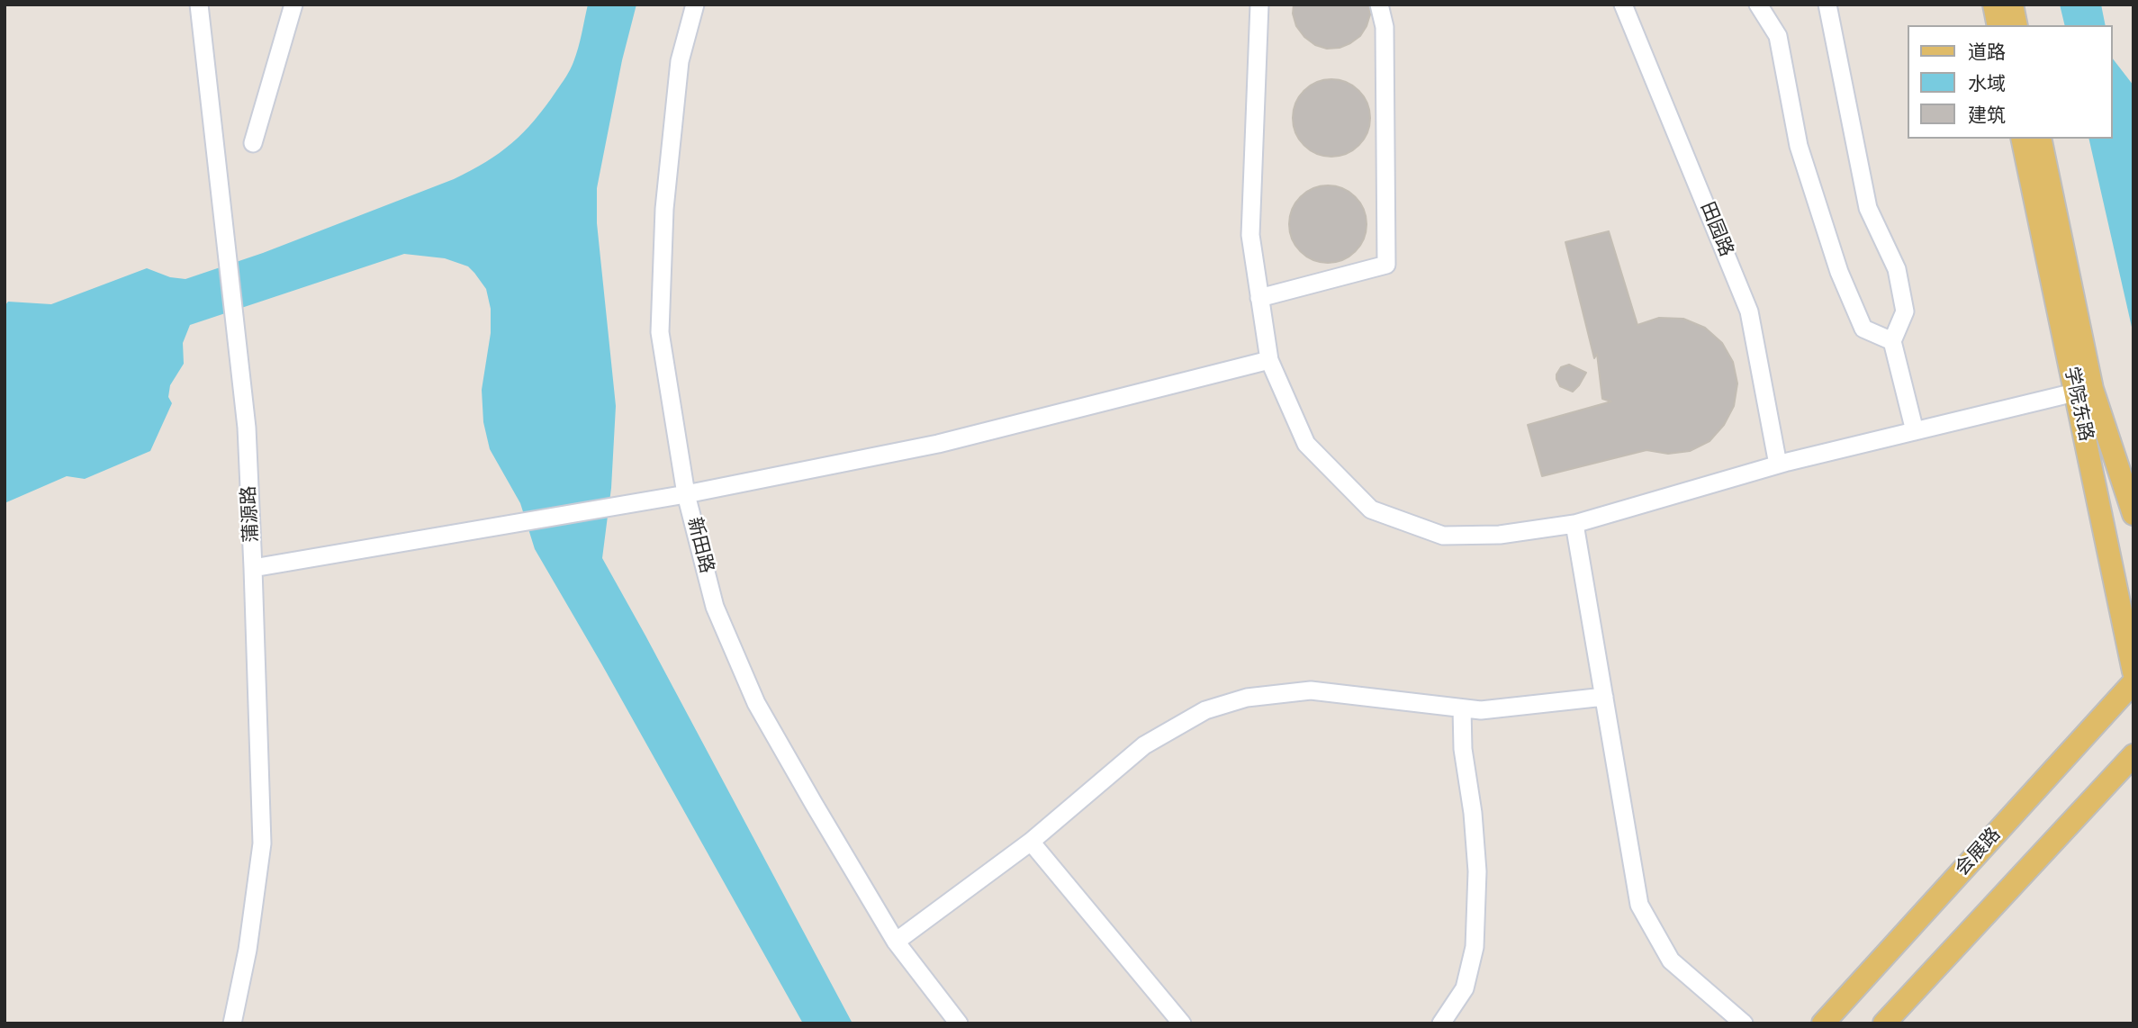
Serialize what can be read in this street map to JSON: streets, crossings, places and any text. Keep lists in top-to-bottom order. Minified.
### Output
{"streets":{"main road":["学院东路","会展路"],"street":["田园路","蒲源路","新田路"]},"legend":["道路","水域","建筑"]}
